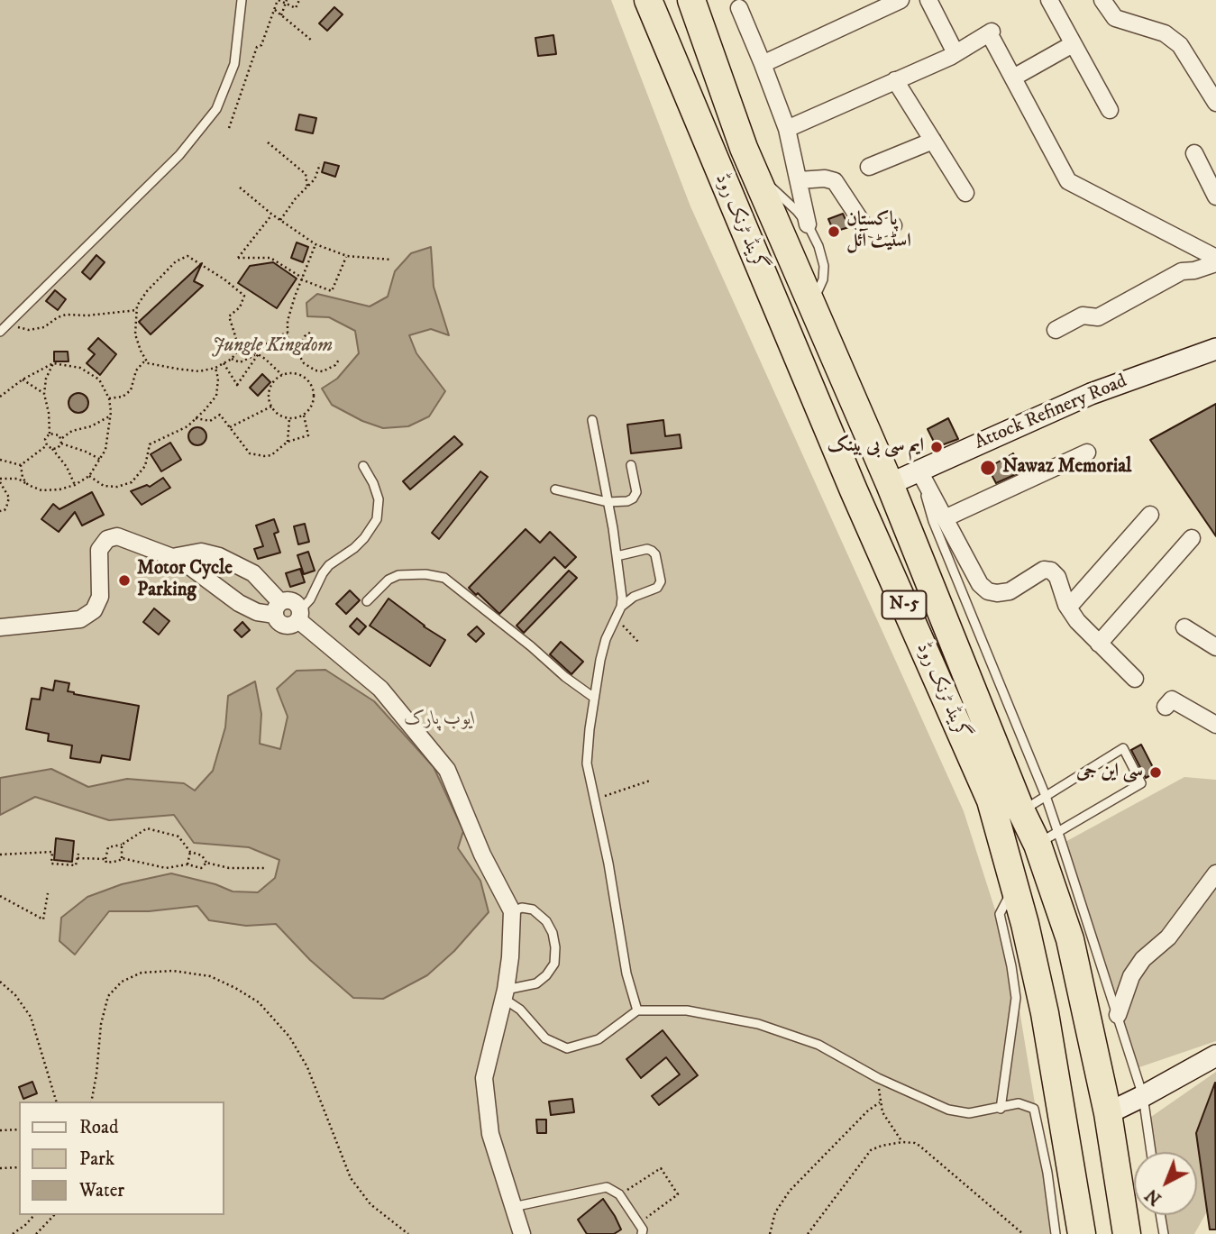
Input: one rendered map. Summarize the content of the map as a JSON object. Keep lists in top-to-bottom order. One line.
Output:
{"streets":{"highway":["گرینڈ ٹرنک روڈ","N-5"],"street":["Attock Refinery Road"]},"crossings":[["گرینڈ ٹرنک روڈ","Attock Refinery Road"]],"parks":["Jungle Kingdom","ایوب پارک"],"places":["پاکستان اسٹیٹ آئل","ایم سی بی بینک","Nawaz Memorial","Motor Cycle Parking","سی این جی"],"legend":["Road","Park","Water"],"north":"bottom left"}
